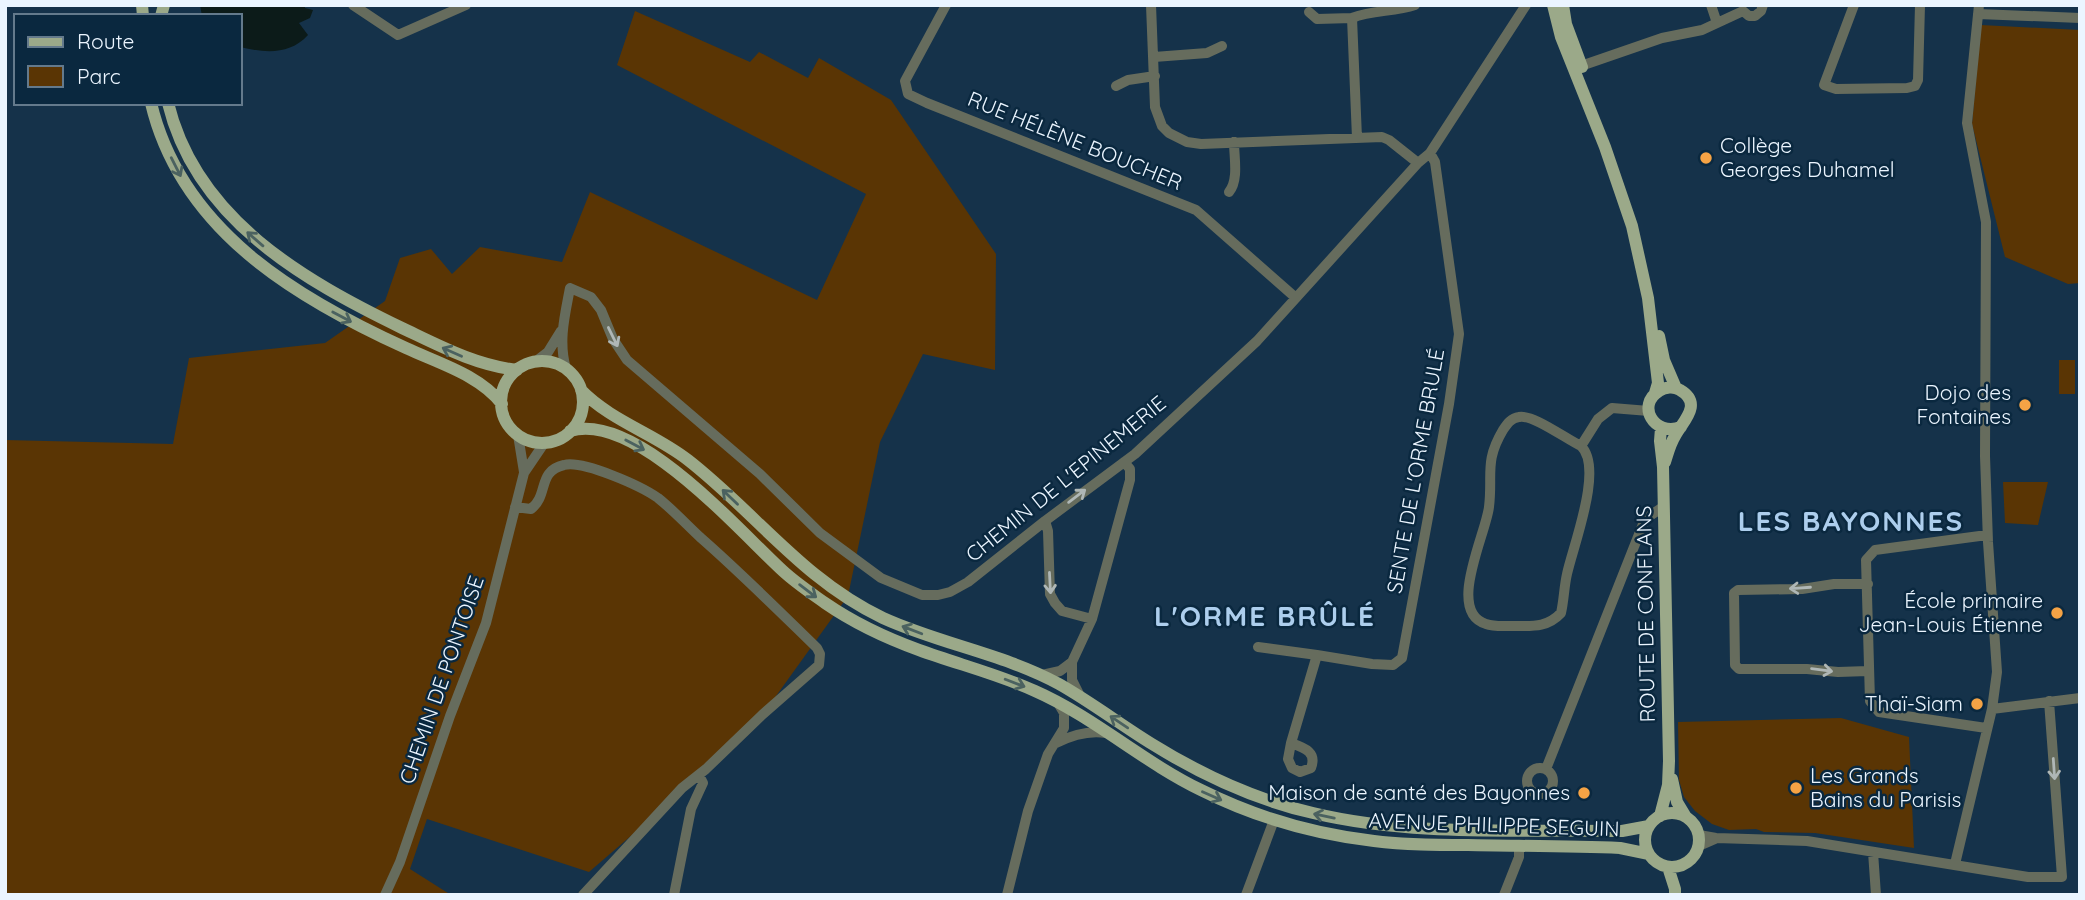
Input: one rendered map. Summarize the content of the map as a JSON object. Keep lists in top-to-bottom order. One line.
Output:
{"streets":{"main road":["ROUTE DE CONFLANS","AVENUE PHILIPPE SEGUIN"],"street":["RUE HÉLÈNE BOUCHER","SENTE DE L'ORME BRULÉ","CHEMIN DE L'EPINEMERIE","CHEMIN DE PONTOISE"]},"crossings":[["RUE HÉLÈNE BOUCHER","CHEMIN DE L'EPINEMERIE"],["SENTE DE L'ORME BRULÉ","CHEMIN DE L'EPINEMERIE"],["ROUTE DE CONFLANS","AVENUE PHILIPPE SEGUIN"],["CHEMIN DE PONTOISE","AVENUE PHILIPPE SEGUIN"]],"districts":["LES BAYONNES","L'ORME BRÛLÉ"],"places":["Collège Georges Duhamel","Dojo des Fontaines","École primaire Jean-Louis Étienne","Thaï-Siam","Les Grands Bains du Parisis","Maison de santé des Bayonnes"],"legend":["Route","Parc"]}
